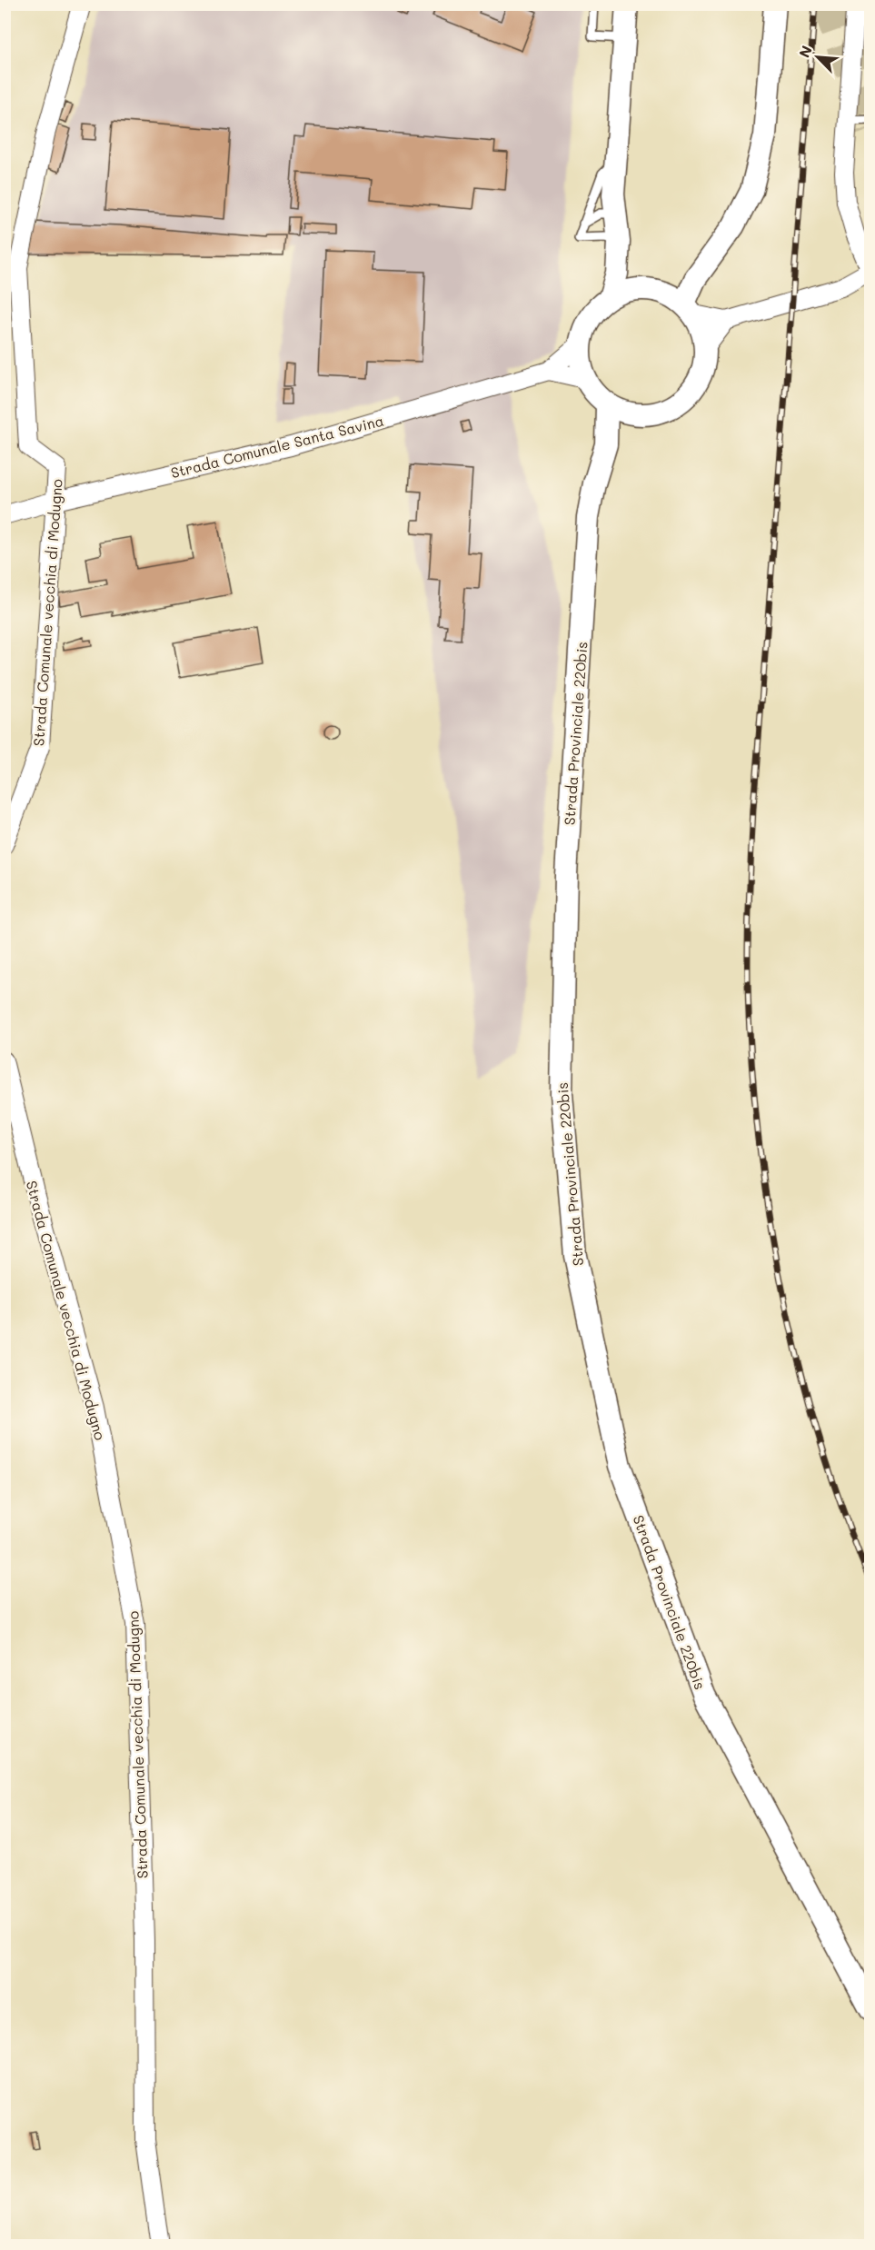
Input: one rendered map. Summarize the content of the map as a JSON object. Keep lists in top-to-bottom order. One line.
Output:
{"streets":{"street":["Strada Comunale Santa Savina","Strada Comunale vecchia di Modugno","Strada Provinciale 220bis"]},"crossings":[["Strada Comunale Santa Savina","Strada Comunale vecchia di Modugno"],["Strada Comunale Santa Savina","Strada Provinciale 220bis"]],"north":"top left"}
